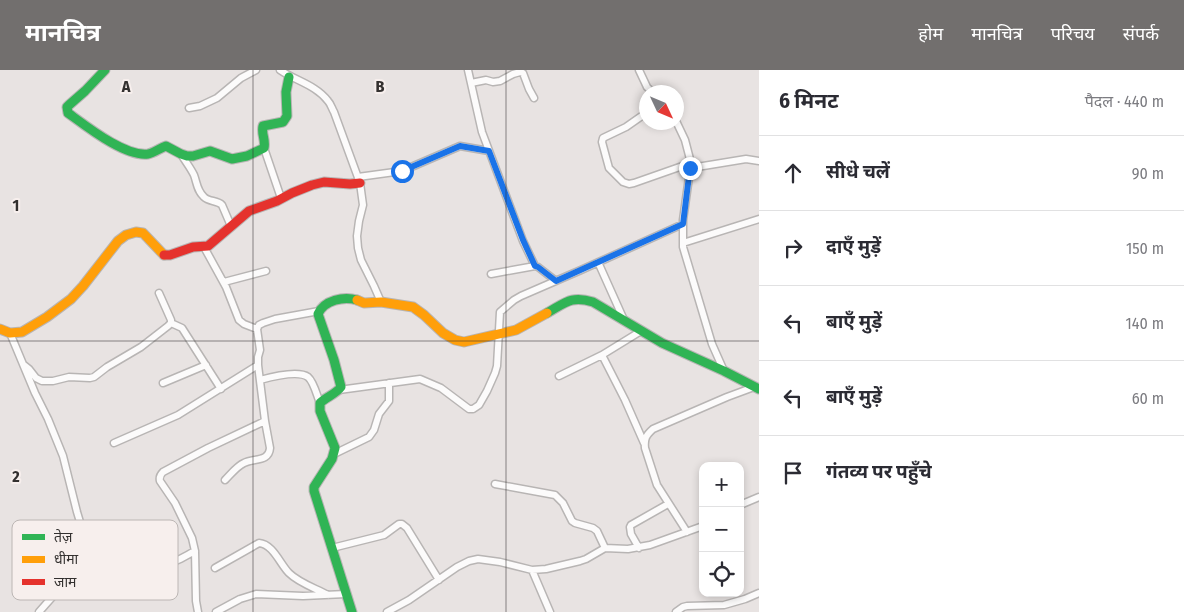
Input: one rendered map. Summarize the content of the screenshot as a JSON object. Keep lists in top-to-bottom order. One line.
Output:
{"legend":["तेज़","धीमा","जाम"],"north":"bottom right","page":{"header":"मानचित्र","nav":["होम","मानचित्र","परिचय","संपर्क"],"heading":["6 मिनट","पैदल · 440 m"],"list":[["सीधे चलें","90 m"],["दाएँ मुड़ें","150 m"],["बाएँ मुड़ें","140 m"],["बाएँ मुड़ें","60 m"],"गंतव्य पर पहुँचे"],"map_buttons":["+","−"]},"grid":{"columns":["A","B"],"rows":["1","2"]}}
